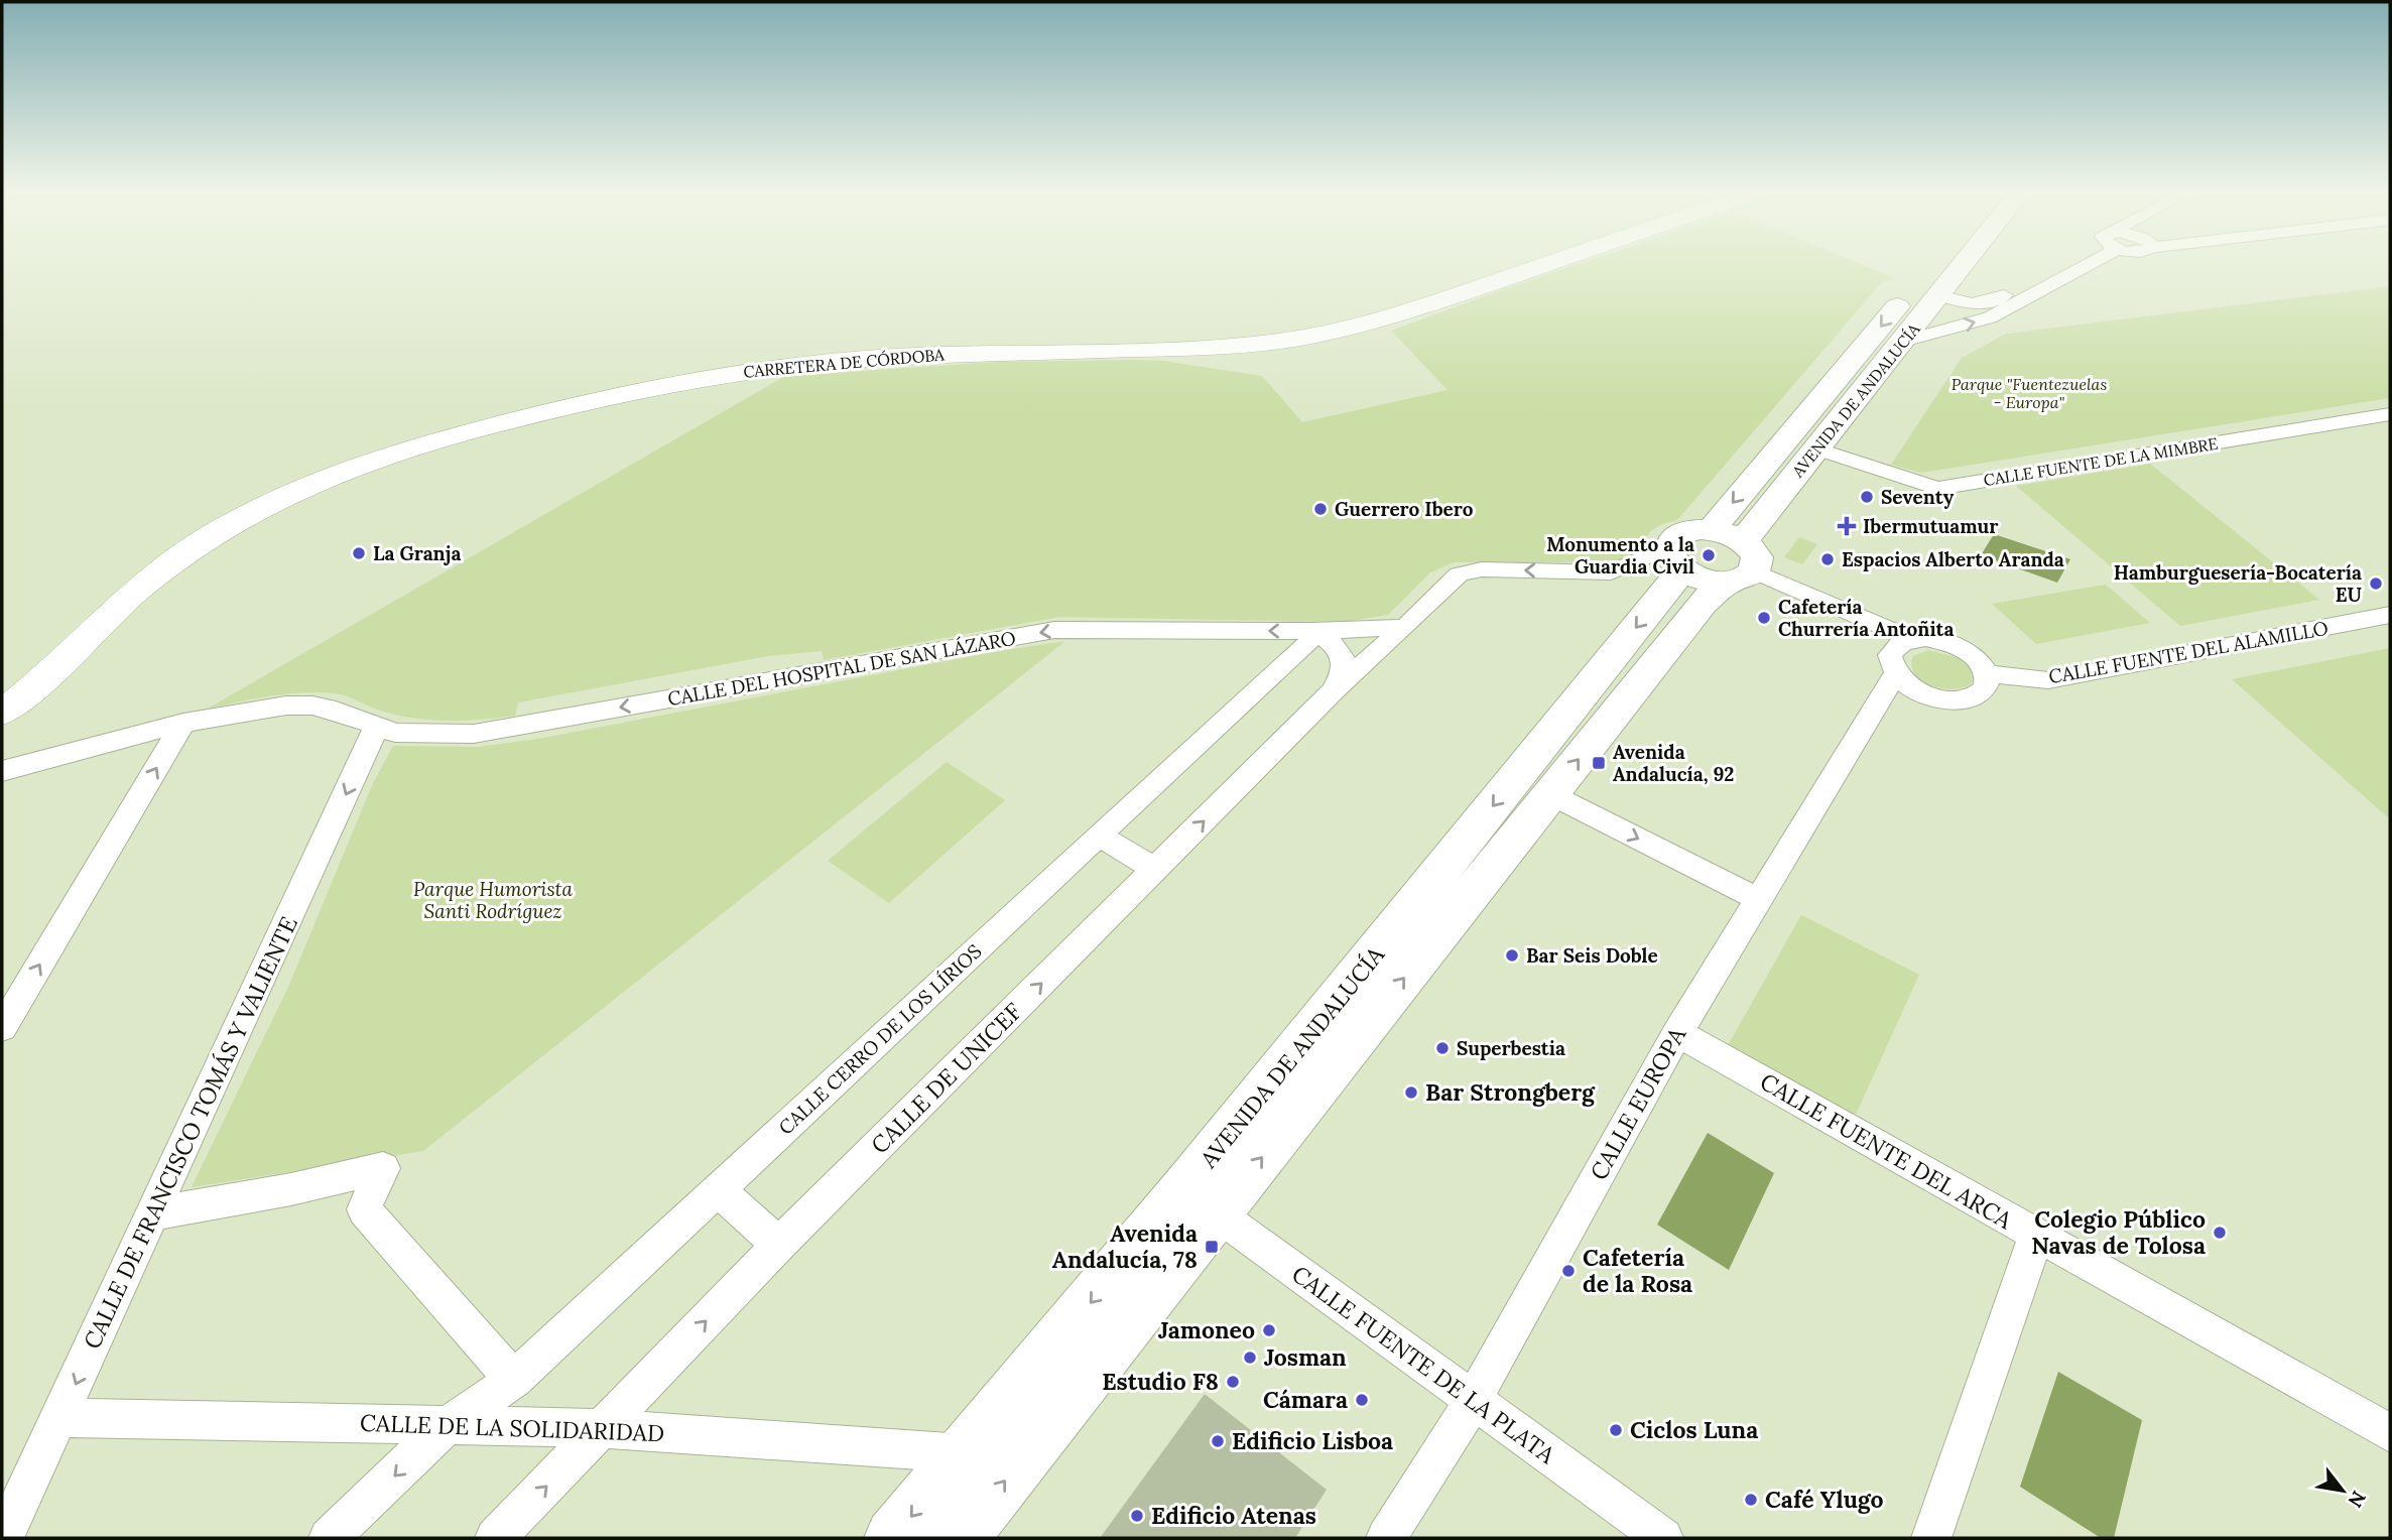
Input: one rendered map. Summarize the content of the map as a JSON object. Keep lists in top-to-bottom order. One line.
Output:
{"streets":{"main road":["CARRETERA DE CÓRDOBA","AVENIDA DE ANDALUCÍA"],"street":["CALLE FUENTE DE LA MIMBRE","CALLE FUENTE DEL ALAMILLO","CALLE DEL HOSPITAL DE SAN LÁZARO","CALLE CERRO DE LOS LÍRIOS","CALLE DE UNICEF","CALLE EUROPA","CALLE DE FRANCISCO TOMÁS Y VALIENTE","CALLE FUENTE DEL ARCA","CALLE FUENTE DE LA PLATA","CALLE DE LA SOLIDARIDAD"]},"crossings":[["AVENIDA DE ANDALUCÍA","CALLE FUENTE DE LA MIMBRE"],["AVENIDA DE ANDALUCÍA","CALLE FUENTE DE LA PLATA"],["AVENIDA DE ANDALUCÍA","CALLE DE LA SOLIDARIDAD"],["CALLE DEL HOSPITAL DE SAN LÁZARO","CALLE CERRO DE LOS LÍRIOS"],["CALLE DEL HOSPITAL DE SAN LÁZARO","CALLE DE UNICEF"],["CALLE DEL HOSPITAL DE SAN LÁZARO","CALLE DE FRANCISCO TOMÁS Y VALIENTE"],["CALLE CERRO DE LOS LÍRIOS","CALLE DE LA SOLIDARIDAD"],["CALLE DE UNICEF","CALLE DE LA SOLIDARIDAD"],["CALLE EUROPA","CALLE FUENTE DEL ARCA"],["CALLE EUROPA","CALLE FUENTE DE LA PLATA"],["CALLE DE FRANCISCO TOMÁS Y VALIENTE","CALLE DE LA SOLIDARIDAD"]],"one_way":["CALLE DEL HOSPITAL DE SAN LÁZARO","CALLE DE UNICEF"],"parks":["Parque \"Fuentezuelas - Europa\"","Parque Humorista Santi Rodríguez"],"places":{"other":["Seventy","Guerrero Ibero","La Granja","Monumento a la Guardia Civil","Espacios Alberto Aranda","Hamburguesería-Bocatería EU","Cafetería Churrería Antoñita","Bar Seis Doble","Superbestia","Bar Strongberg","Colegio Público Navas de Tolosa","Cafetería de la Rosa","Jamoneo","Josman","Estudio F8","Cámara","Ciclos Luna","Edificio Lisboa","Café Ylugo","Edificio Atenas"],"health":["Ibermutuamur"],"transit":["Avenida Andalucía, 92","Avenida Andalucía, 78"]},"north":"bottom right"}
